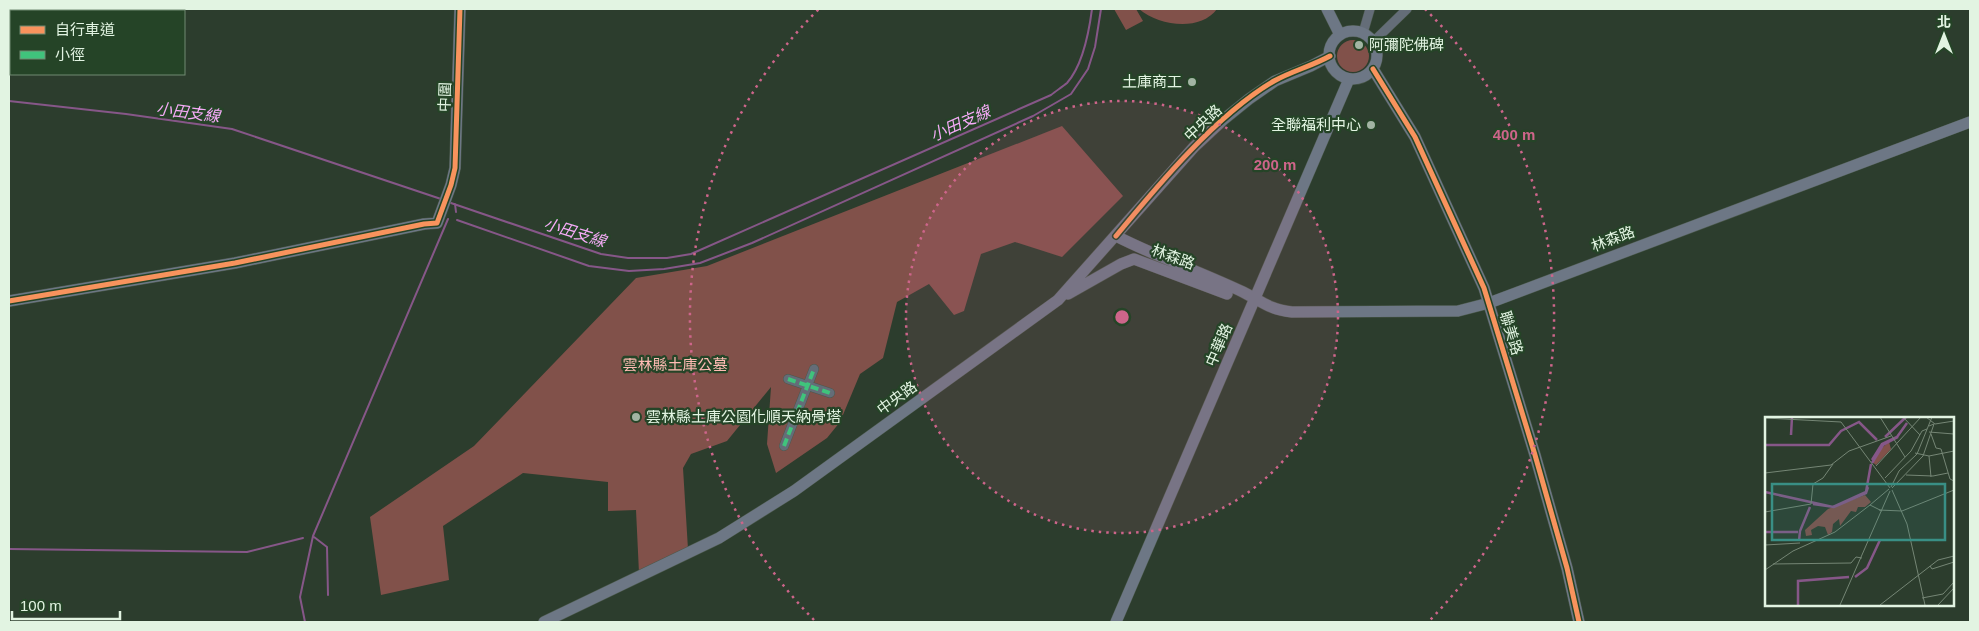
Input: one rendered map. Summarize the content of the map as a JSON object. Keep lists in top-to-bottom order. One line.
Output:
{"streets":{"main road":["中圍","中央路","林森路","聯美路","中華路"]},"crossings":[["中央路","林森路"],["中央路","聯美路"],["中央路","中華路"],["林森路","聯美路"],["林森路","中華路"],["聯美路","中華路"]],"water":["小田支線"],"parks":["雲林縣土庫公墓"],"places":["阿彌陀佛碑","土庫商工","全聯福利中心","雲林縣土庫公園化順天納骨塔"],"legend":["自行車道","小徑"],"scale_bar":"100 m","north":"top","rings":["400 m","200 m"]}
